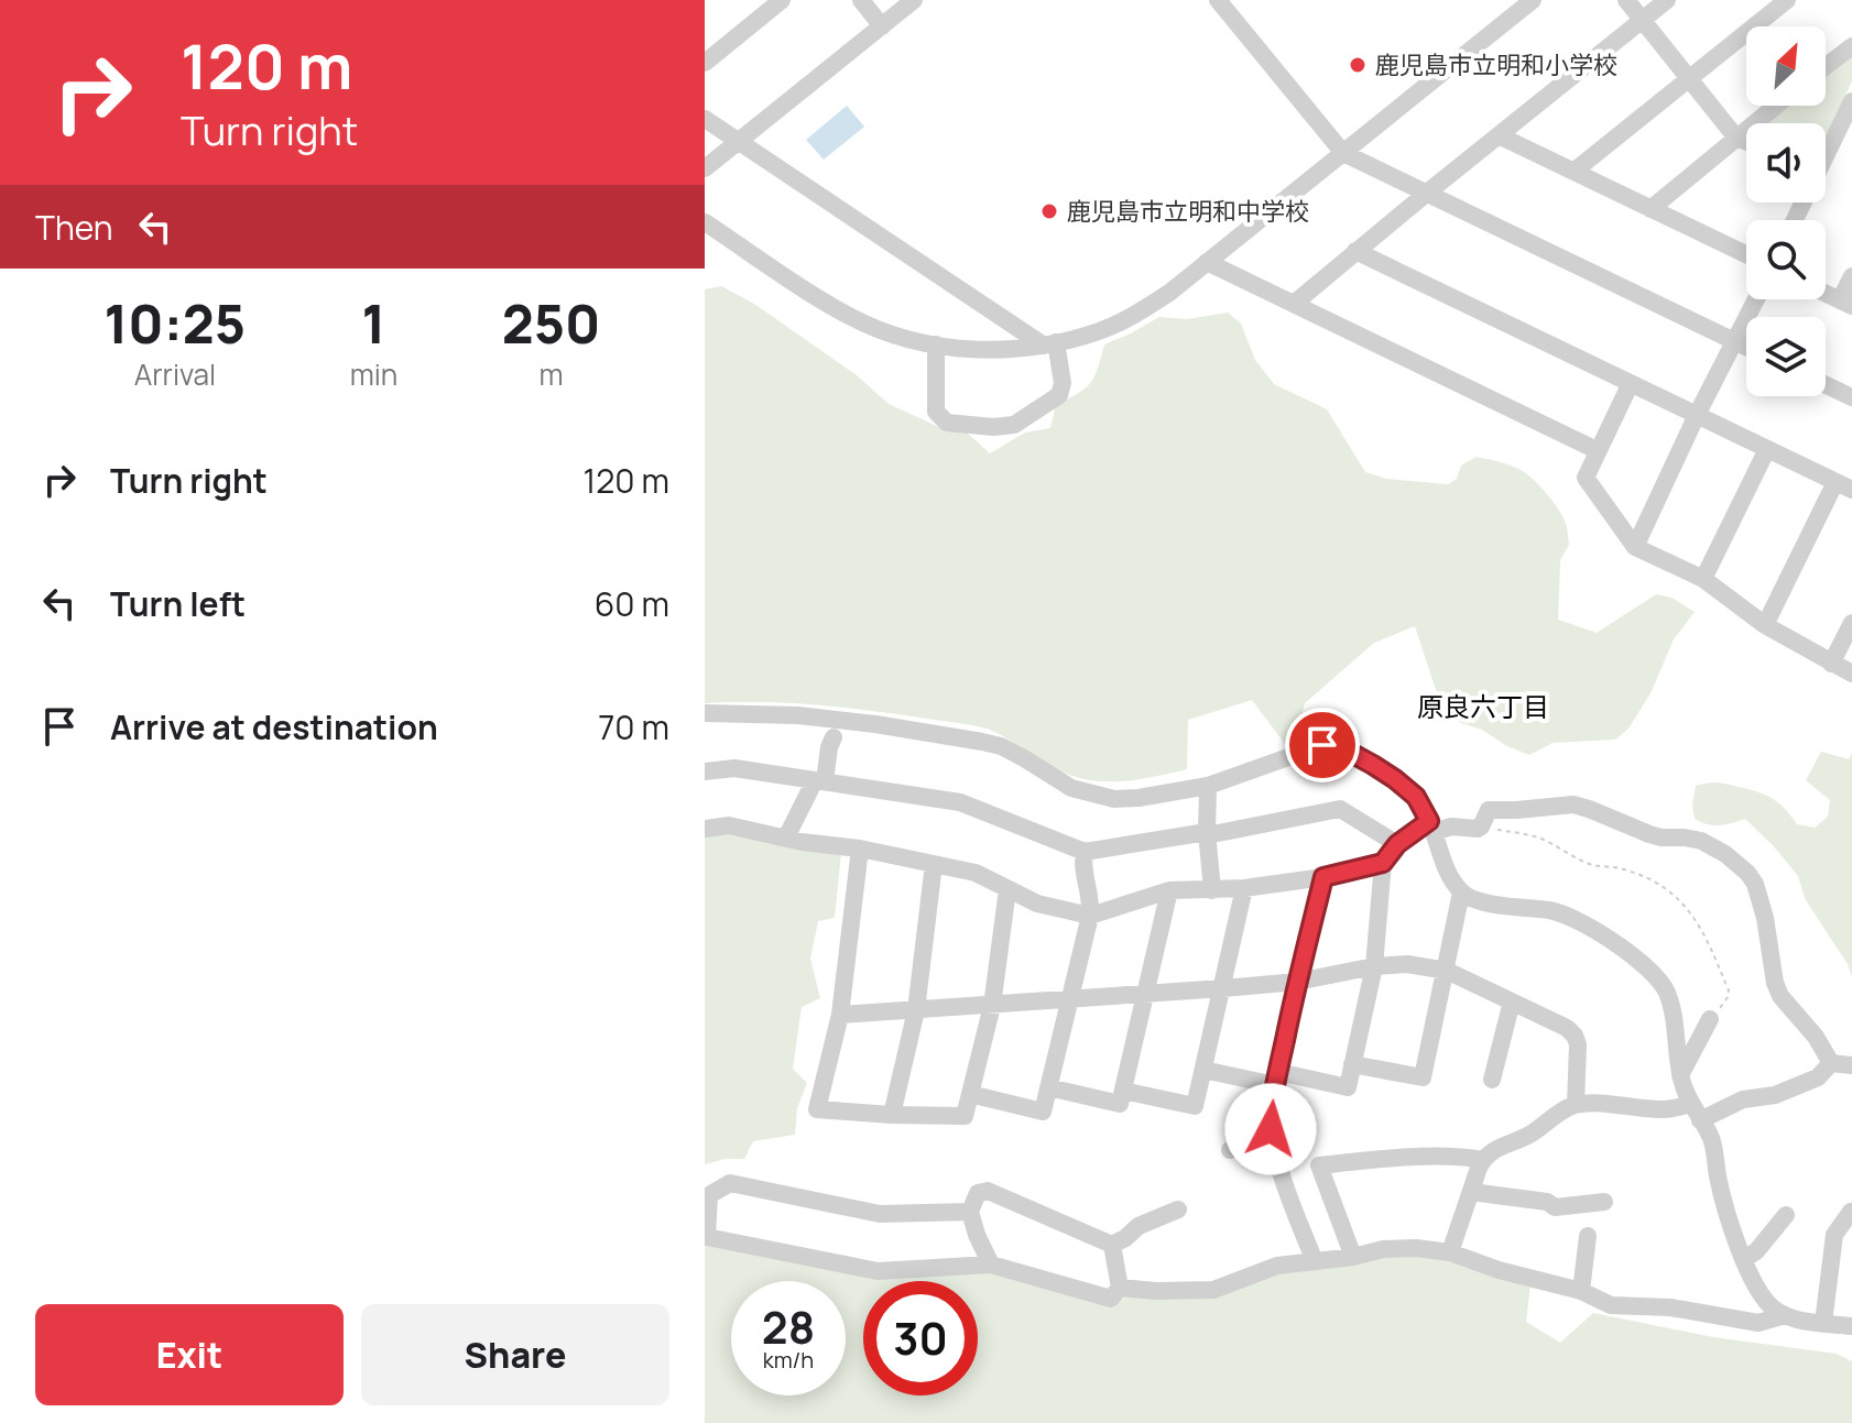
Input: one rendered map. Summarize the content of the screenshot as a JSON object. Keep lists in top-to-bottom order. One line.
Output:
{"districts":["原良六丁目"],"places":["鹿児島市立明和小学校","鹿児島市立明和中学校"],"north":"top right","page":{"turn":["120 m","Turn right"],"then":"Then","eta":["10:25","Arrival","1","min","250","m"],"list":[{"name":"Turn right","value":"120 m"},{"name":"Turn left","value":"60 m"},{"name":"Arrive at destination","value":"70 m"}],"speed":"28 km/h","limit":"30","buttons":["Exit","Share"]}}
